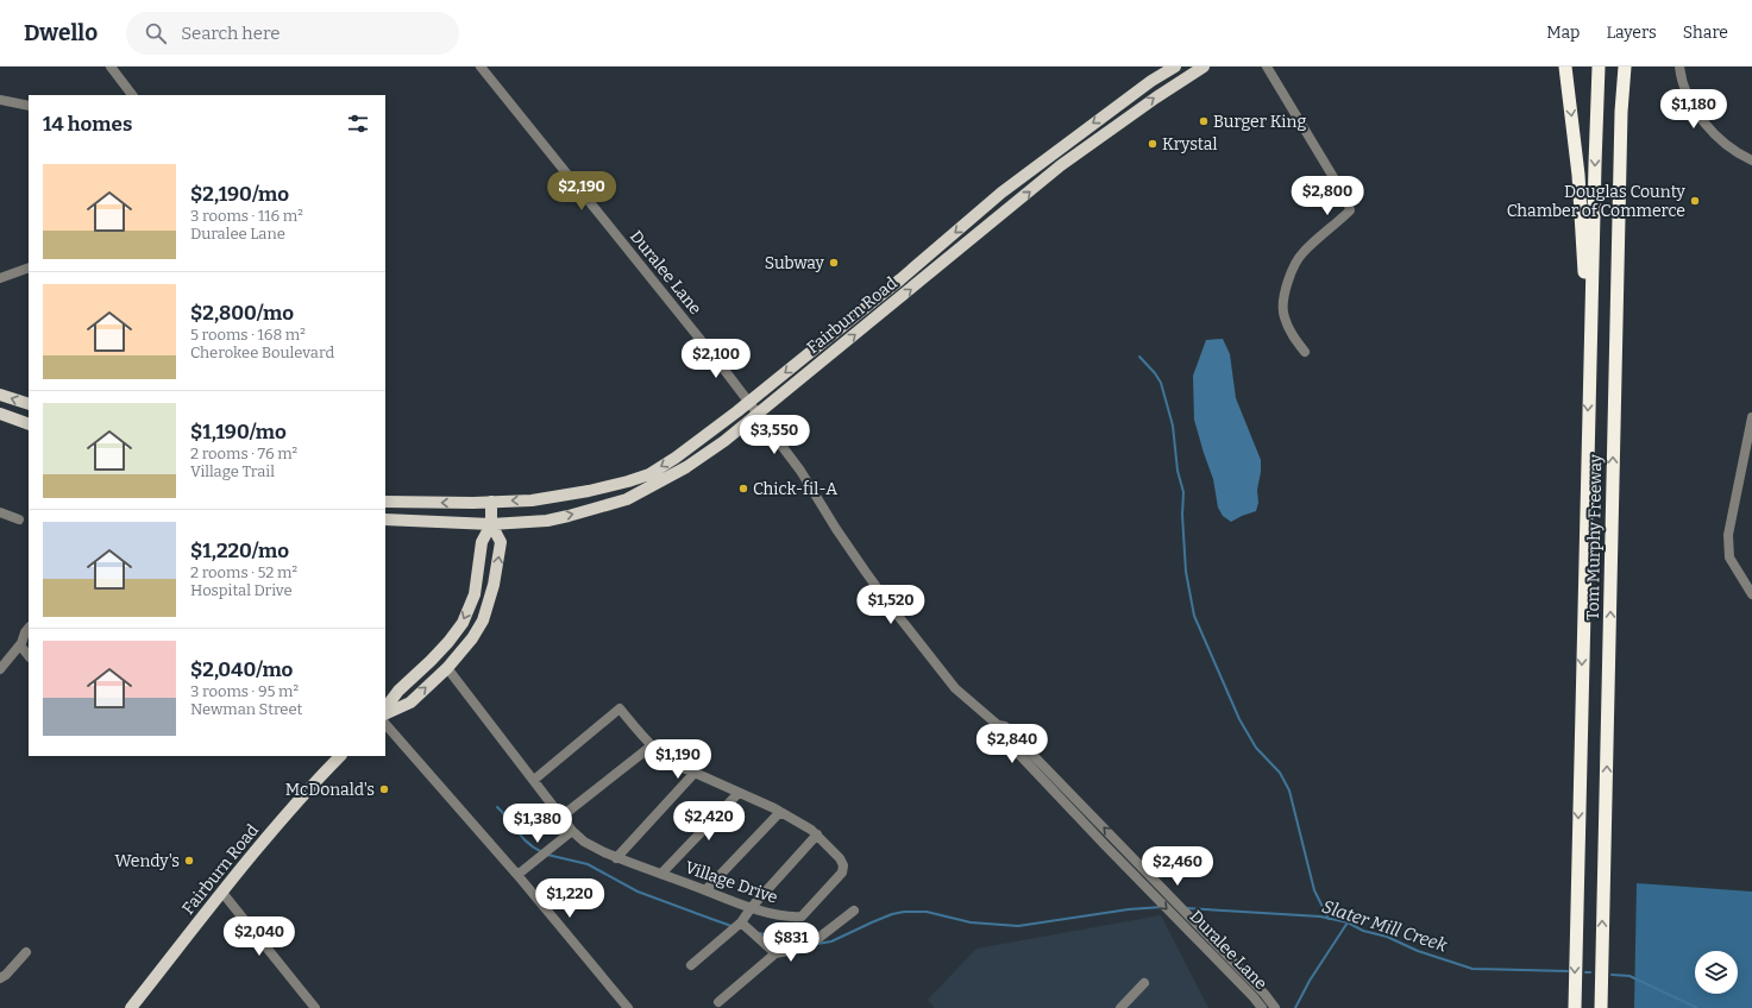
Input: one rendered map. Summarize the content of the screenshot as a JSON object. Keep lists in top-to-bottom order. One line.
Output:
{"streets":{"highway":["Tom Murphy Freeway"],"main road":["Fairburn Road"],"street":["Duralee Lane","Village Drive"]},"crossings":[["Duralee Lane","Fairburn Road"]],"water":["Slater Mill Creek"],"places":["Burger King","Krystal","Douglas County Chamber of Commerce","Subway","Chick-fil-A","McDonald's","Wendy's"],"page":{"header":"Dwello","search":"Search here","nav":["Map","Layers","Share"],"price":["$1,180","$2,190","$2,800","$2,100","$3,550","$1,520","$2,840","$1,190","$2,420","$1,380","$2,460","$1,220","$2,040","$831"],"heading":"14 homes","list":[{"name":"$2,190/mo","note":"3 rooms · 116 m² · Duralee Lane"},{"name":"$2,800/mo","note":"5 rooms · 168 m² · Cherokee Boulevard"},{"name":"$1,190/mo","note":"2 rooms · 76 m² · Village Trail"},{"name":"$1,220/mo","note":"2 rooms · 52 m² · Hospital Drive"},{"name":"$2,040/mo","note":"3 rooms · 95 m² · Newman Street"}]}}
